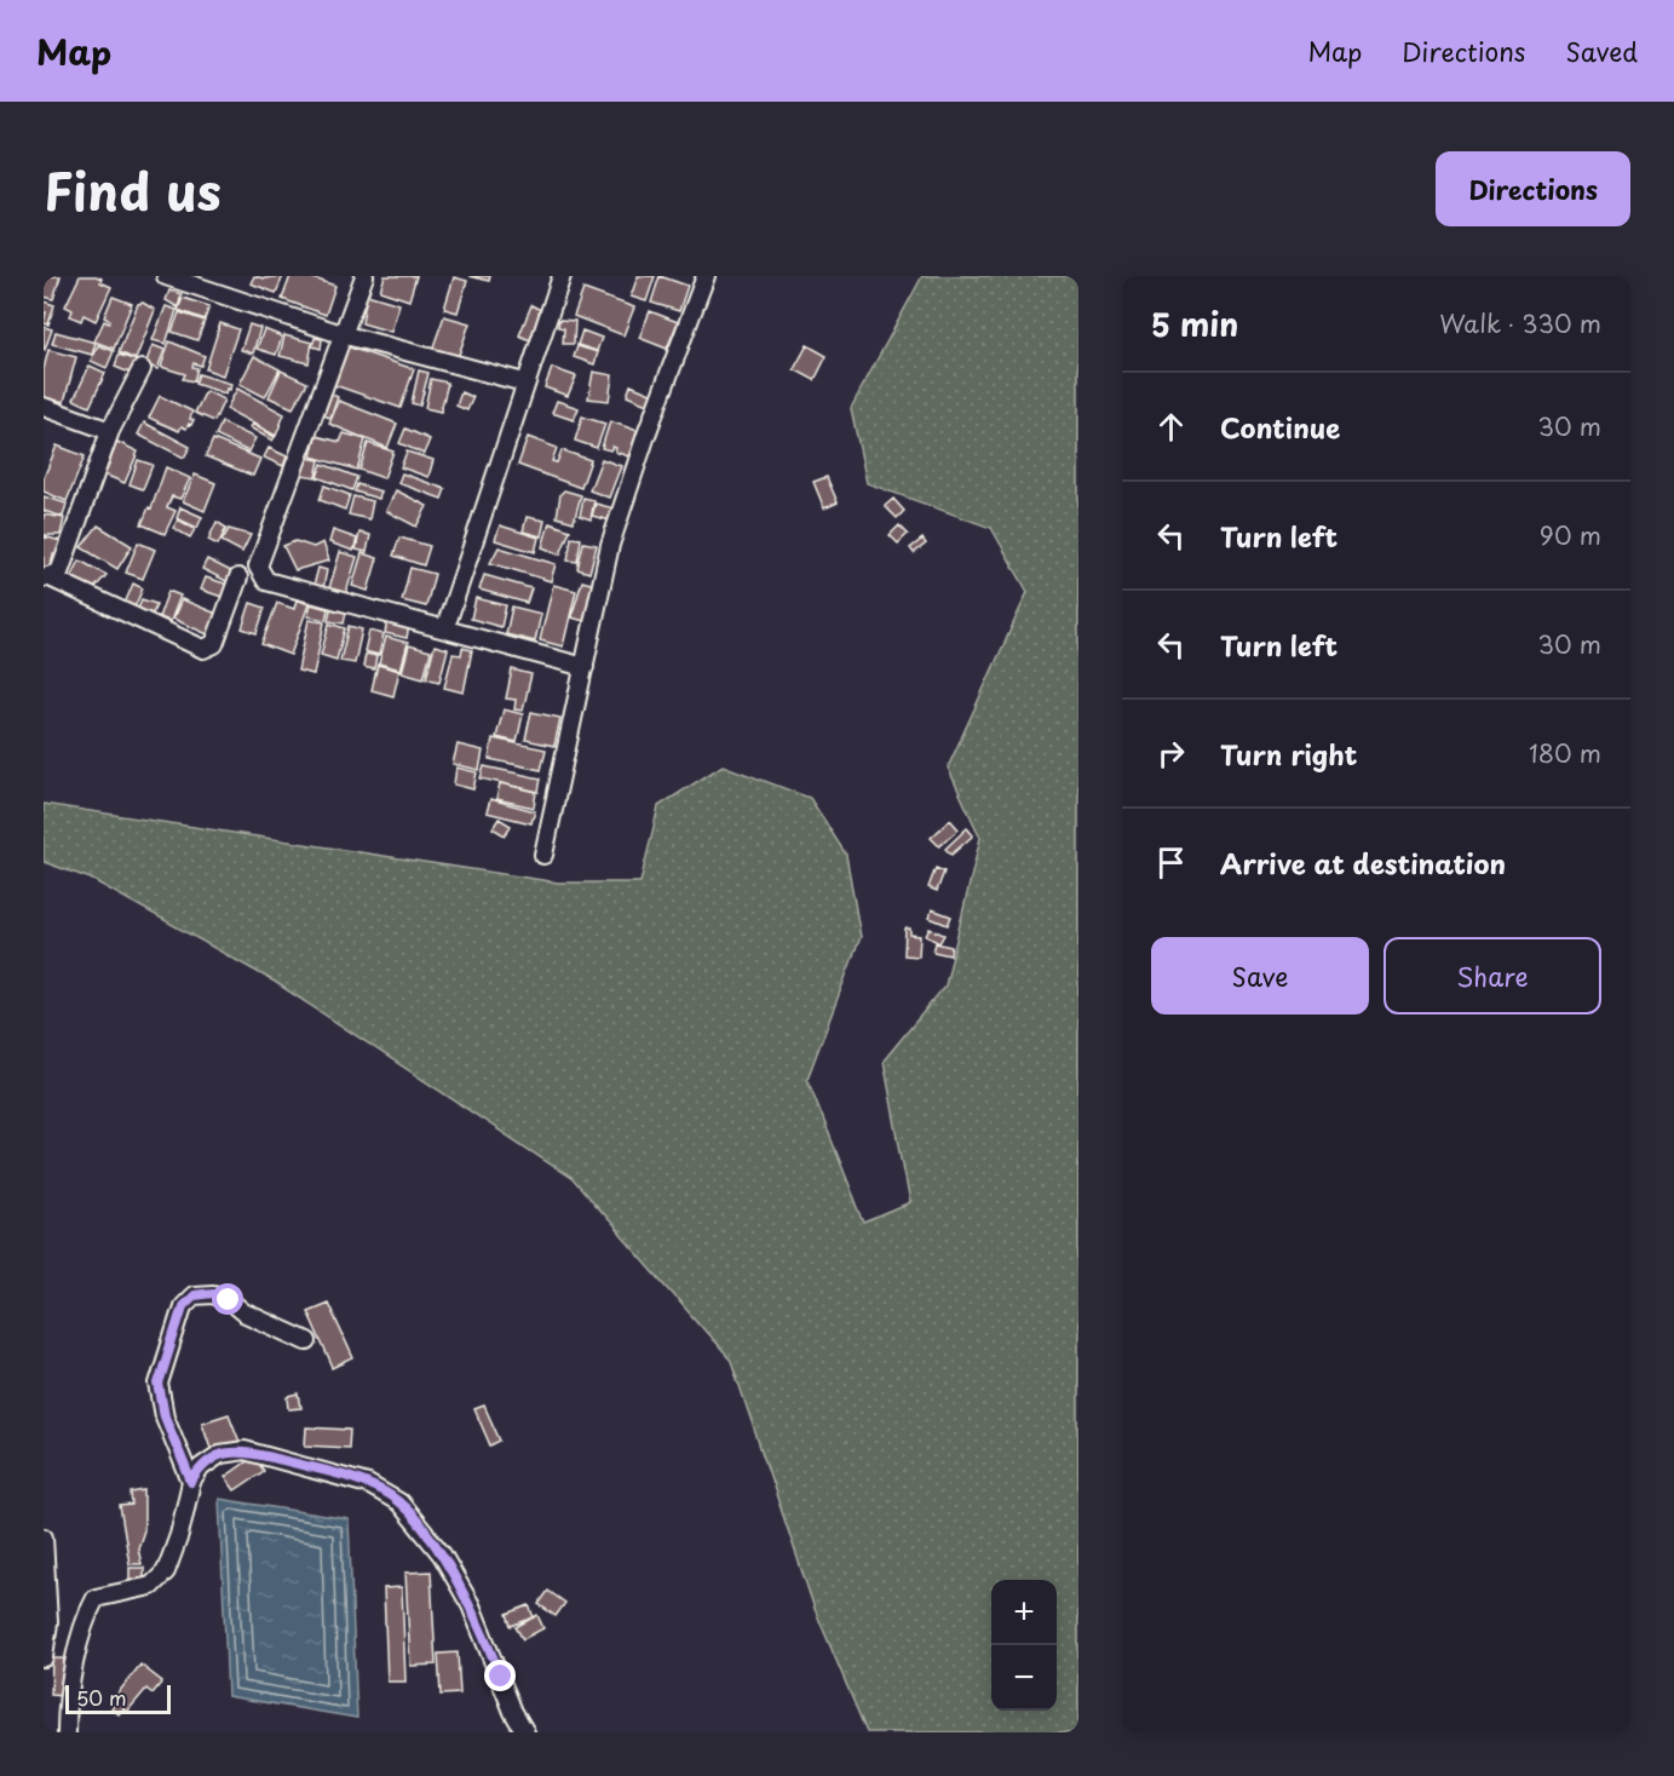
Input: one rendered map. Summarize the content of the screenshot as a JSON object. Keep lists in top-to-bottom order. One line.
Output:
{"scale_bar":"50 m","page":{"header":"Map","nav":["Map","Directions","Saved"],"title":"Find us","buttons":["Directions",["Save","Share"]],"heading":["5 min","Walk · 330 m"],"list":[["Continue","30 m"],["Turn left","90 m"],["Turn left","30 m"],["Turn right","180 m"],"Arrive at destination"],"map_buttons":["+","−"],"scale":"50 m"}}
